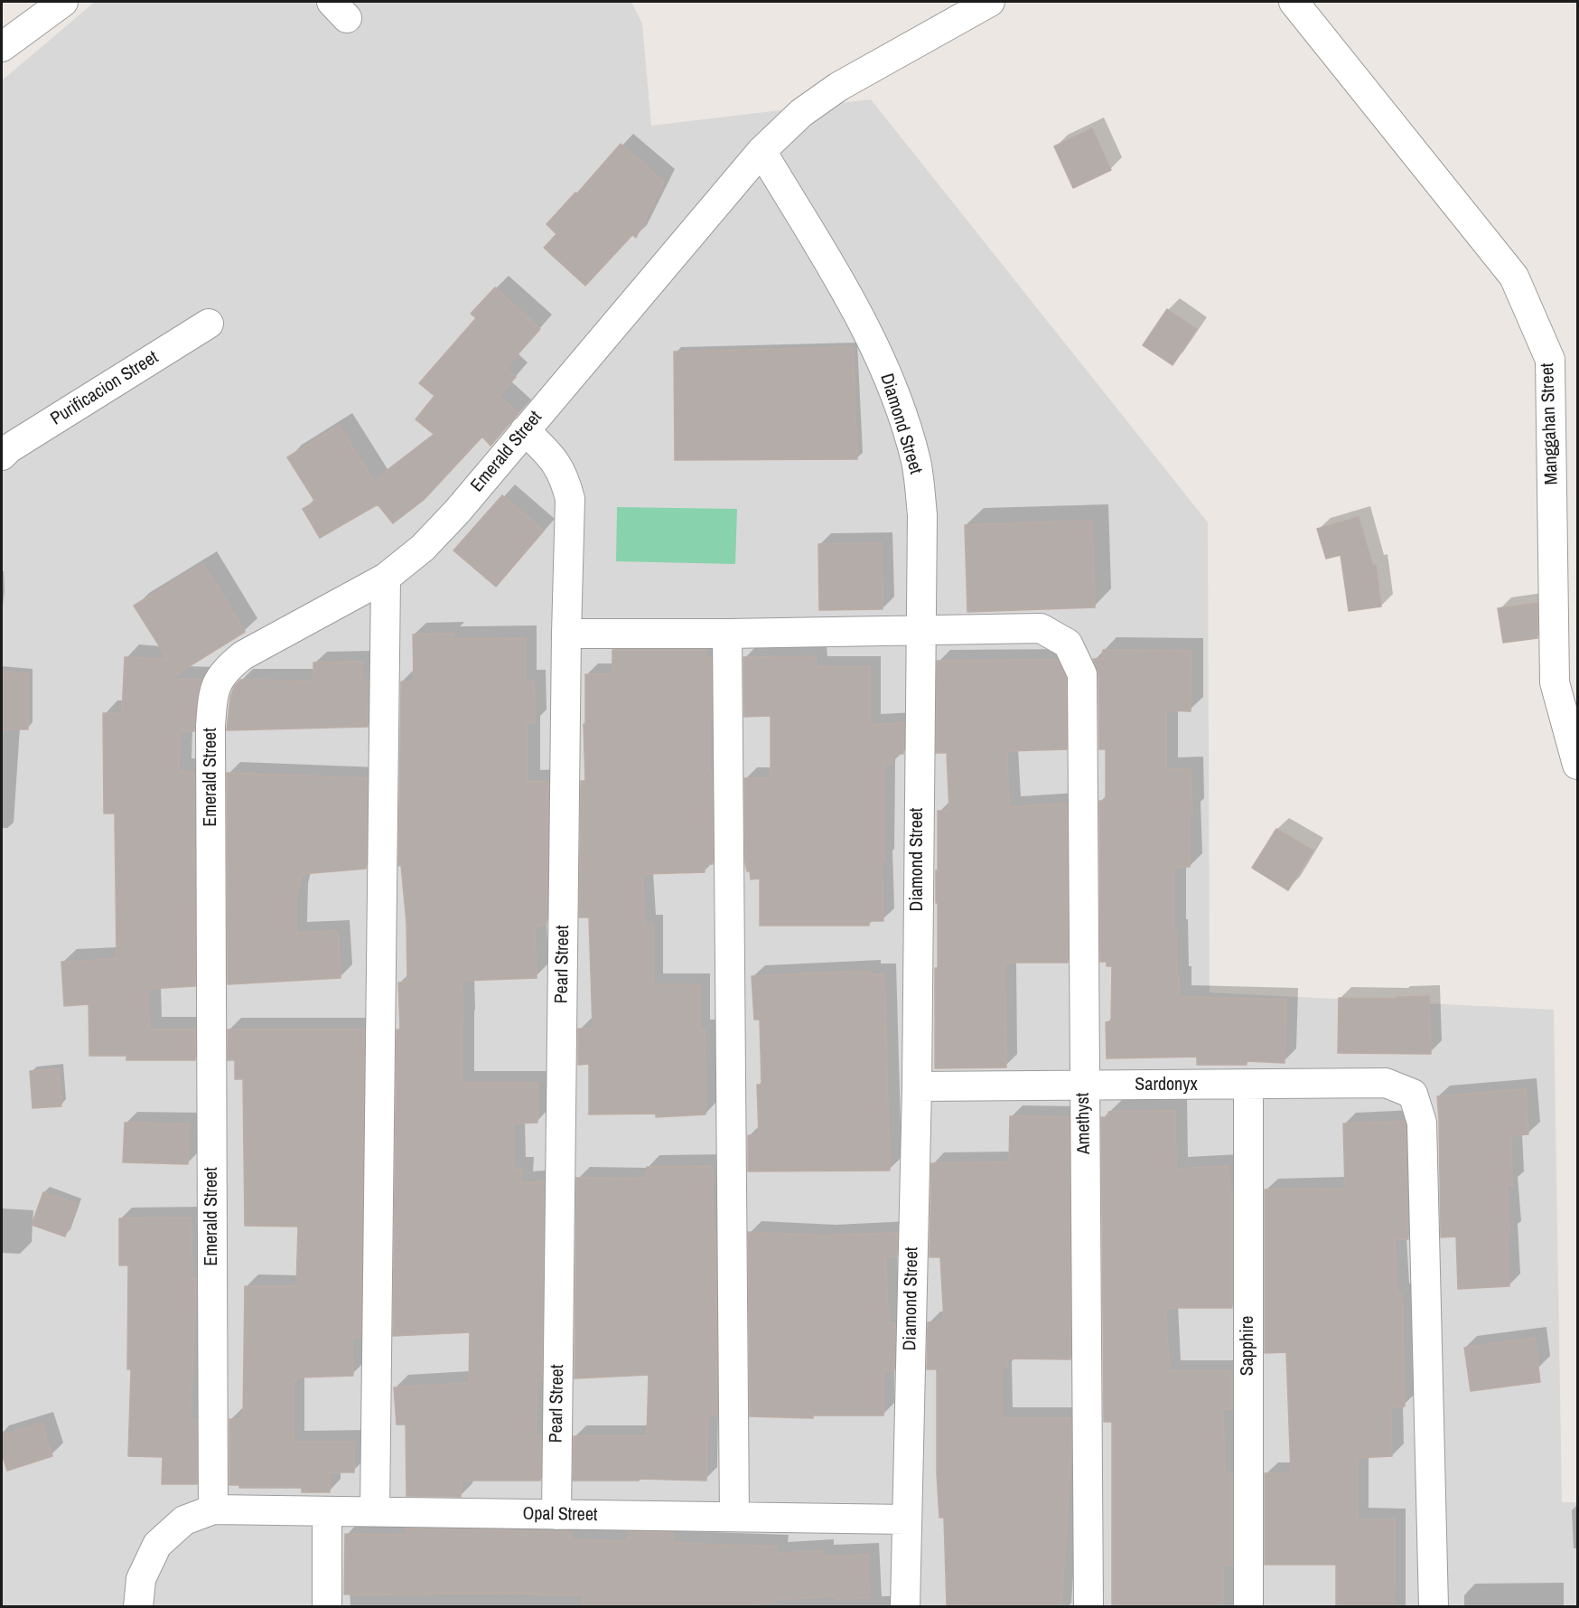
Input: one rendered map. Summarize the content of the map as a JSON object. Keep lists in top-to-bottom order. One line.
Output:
{"streets":{"street":["Purificacion Street","Diamond Street","Manggahan Street","Emerald Street","Pearl Street","Sardonyx","Amethyst","Sapphire","Opal Street"]},"crossings":[["Diamond Street","Emerald Street"],["Diamond Street","Sardonyx"],["Diamond Street","Amethyst"],["Diamond Street","Opal Street"],["Emerald Street","Pearl Street"],["Emerald Street","Opal Street"],["Pearl Street","Opal Street"],["Sardonyx","Amethyst"],["Sardonyx","Sapphire"]]}
